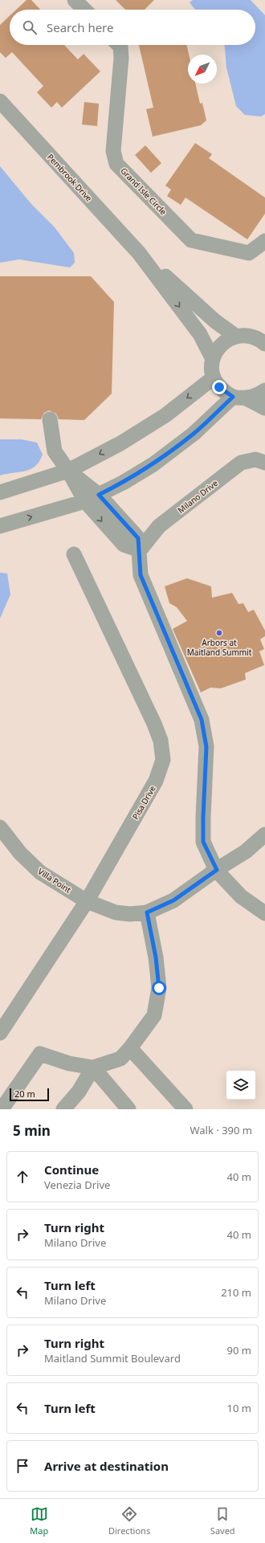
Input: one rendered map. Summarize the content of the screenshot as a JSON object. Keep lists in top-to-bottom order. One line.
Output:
{"streets":{"street":["Pembrook Drive","Grand Isle Circle","Milano Drive","Pisa Drive","Villa Point"]},"crossings":[["Pisa Drive","Villa Point"]],"places":["Arbors at Maitland Summit"],"scale_bar":"20 m","north":"bottom left","page":{"search":"Search here","scale":"20 m","heading":["5 min","Walk · 390 m"],"list":[["Continue","Venezia Drive","40 m"],["Turn right","Milano Drive","40 m"],["Turn left","Milano Drive","210 m"],["Turn right","Maitland Summit Boulevard","90 m"],["Turn left","10 m"],"Arrive at destination"],"nav":["Map","Directions","Saved"]}}
